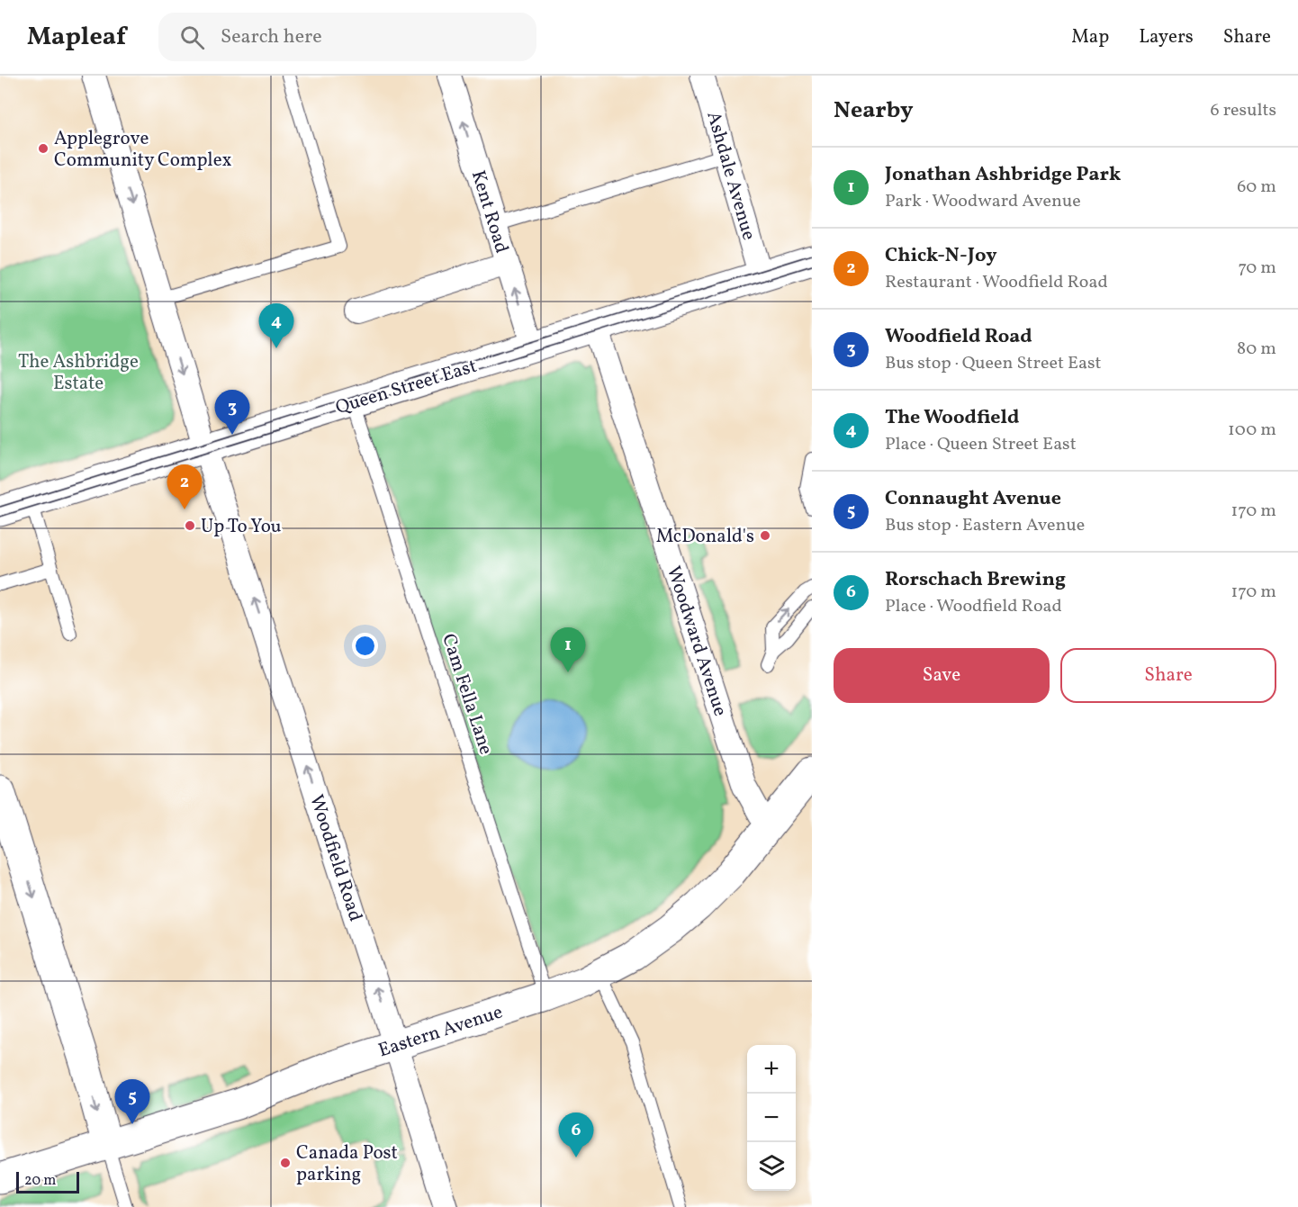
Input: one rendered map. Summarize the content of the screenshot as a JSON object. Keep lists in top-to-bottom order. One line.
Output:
{"streets":{"main road":["Queen Street East","Eastern Avenue"],"street":["Ashdale Avenue","Kent Road","Woodward Avenue","Woodfield Road"],"lane":["Cam Fella Lane"]},"crossings":[["Ashdale Avenue","Queen Street East"],["Kent Road","Queen Street East"],["Queen Street East","Woodward Avenue"],["Queen Street East","Cam Fella Lane"],["Queen Street East","Woodfield Road"],["Woodward Avenue","Eastern Avenue"],["Cam Fella Lane","Eastern Avenue"],["Woodfield Road","Eastern Avenue"]],"one_way":["Kent Road"],"parks":["The Ashbridge Estate"],"places":["Applegrove Community Complex","Up To You","McDonald's","Canada Post parking"],"scale_bar":"20 m","page":{"header":"Mapleaf","search":"Search here","nav":["Map","Layers","Share"],"heading":["Nearby","6 results"],"list":[{"mark":"1","name":"Jonathan Ashbridge Park","note":"Park · Woodward Avenue","value":"60 m"},{"mark":"2","name":"Chick-N-Joy","note":"Restaurant · Woodfield Road","value":"70 m"},{"mark":"3","name":"Woodfield Road","note":"Bus stop · Queen Street East","value":"80 m"},{"mark":"4","name":"The Woodfield","note":"Place · Queen Street East","value":"100 m"},{"mark":"5","name":"Connaught Avenue","note":"Bus stop · Eastern Avenue","value":"170 m"},{"mark":"6","name":"Rorschach Brewing","note":"Place · Woodfield Road","value":"170 m"}],"pins":["4","3","2","1","5","6"],"buttons":["Save","Share"],"map_buttons":["+","−"],"scale":"20 m"}}
